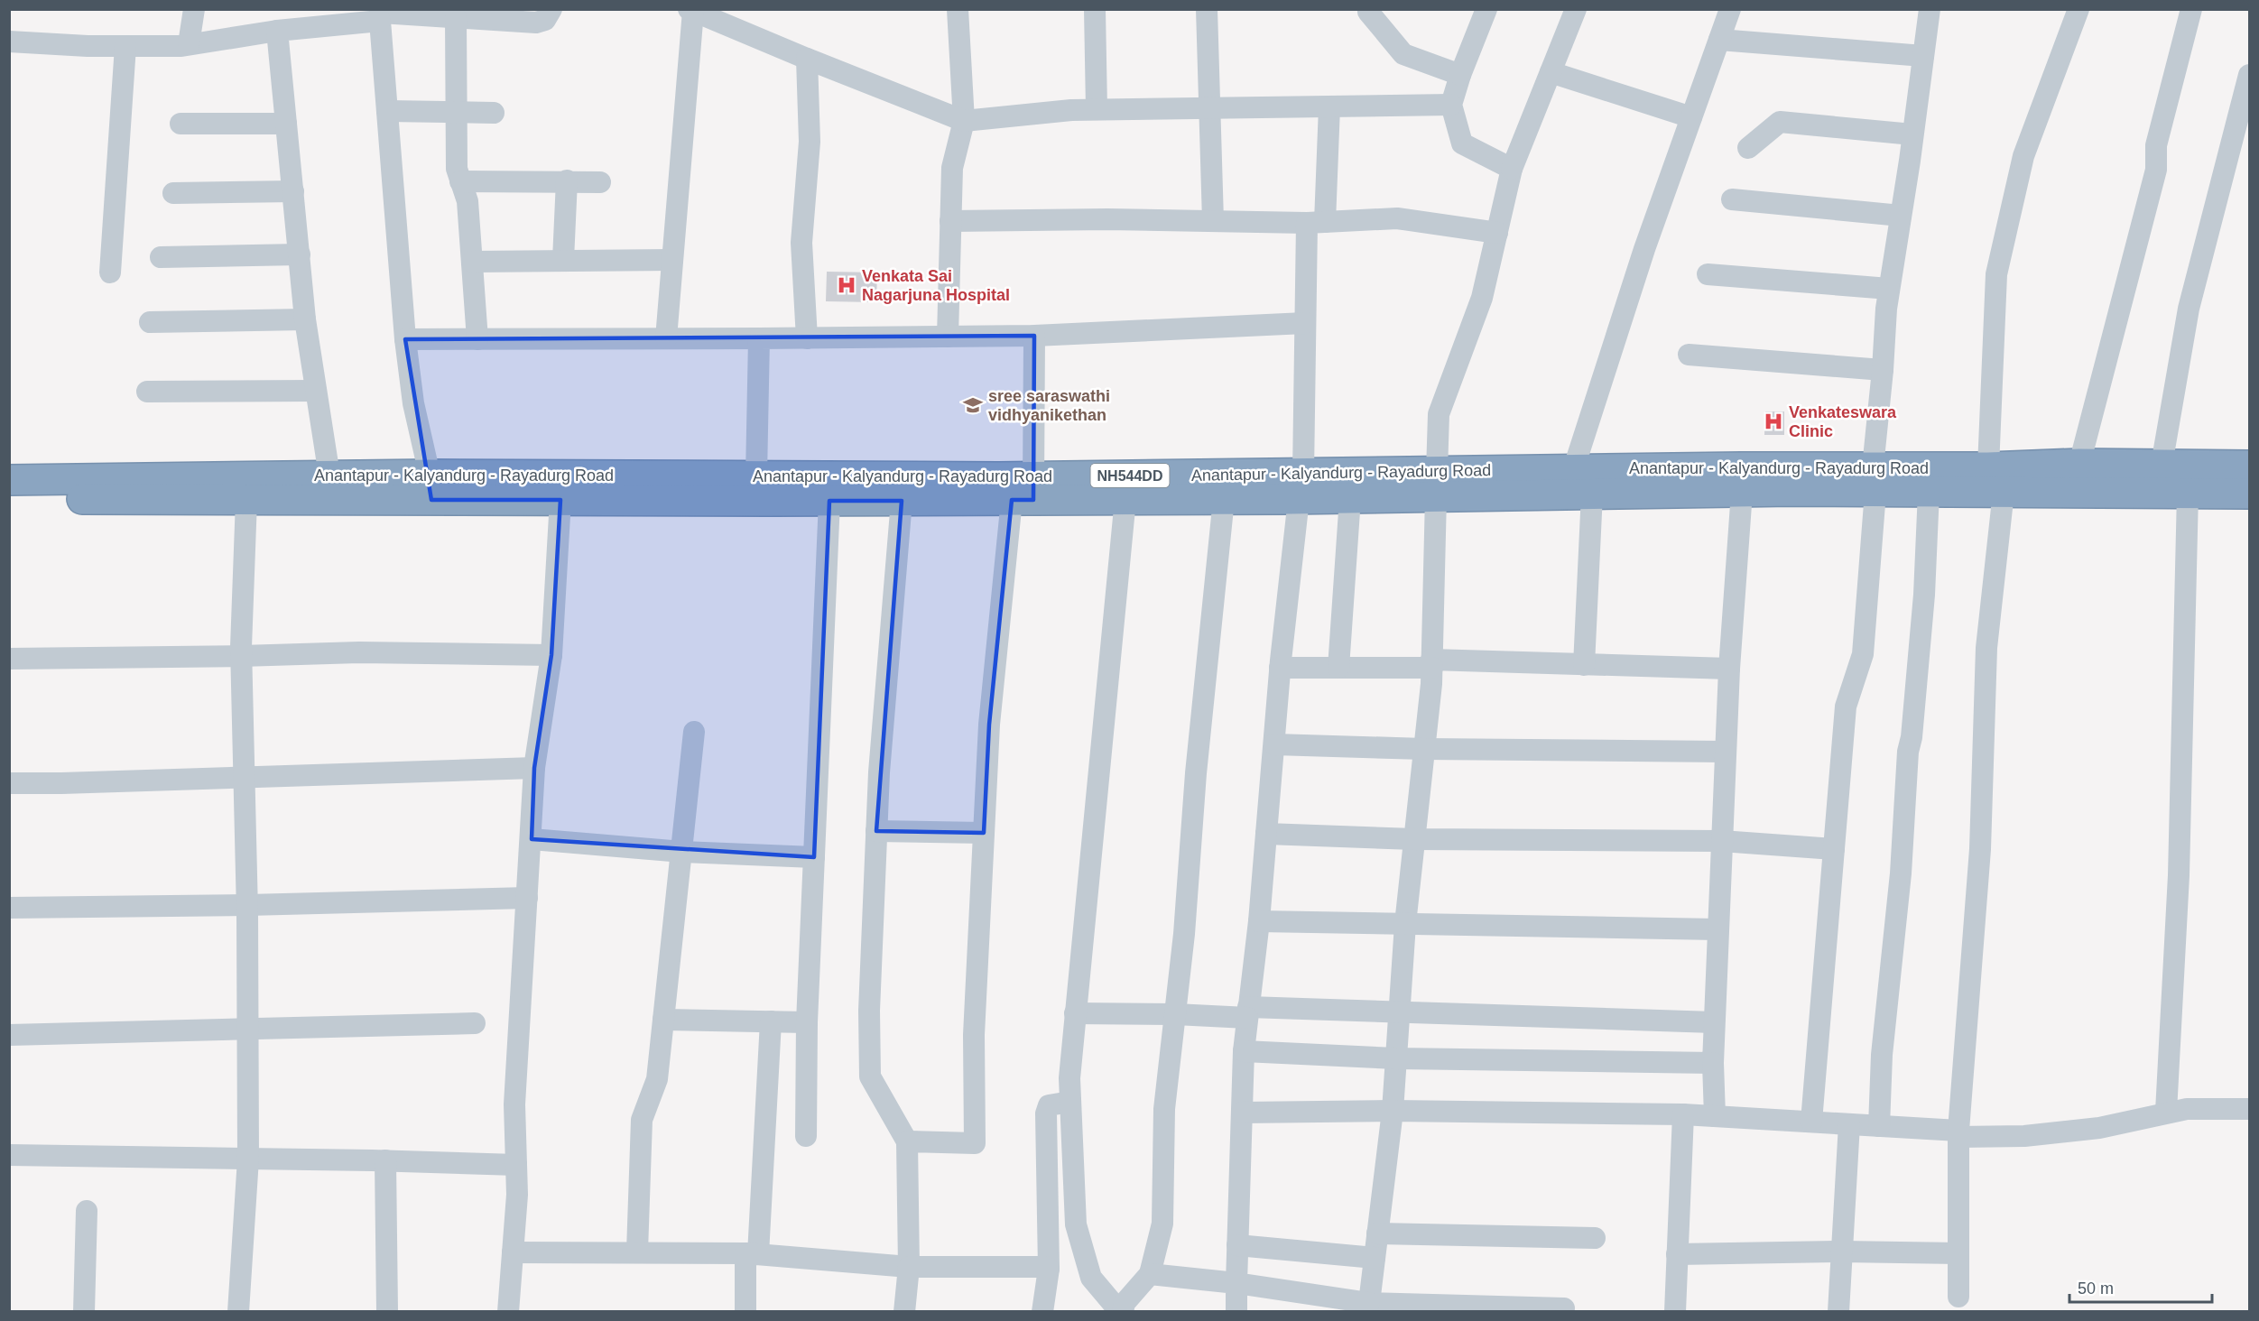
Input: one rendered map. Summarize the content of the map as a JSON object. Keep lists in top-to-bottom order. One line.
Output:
{"streets":{"highway":["Anantapur - Kalyandurg - Rayadurg Road","NH544DD"]},"places":{"hospital":["Venkata Sai Nagarjuna Hospital","Venkateswara Clinic"],"school or university":["sree saraswathi vidhyanikethan"]},"scale_bar":"50 m"}
